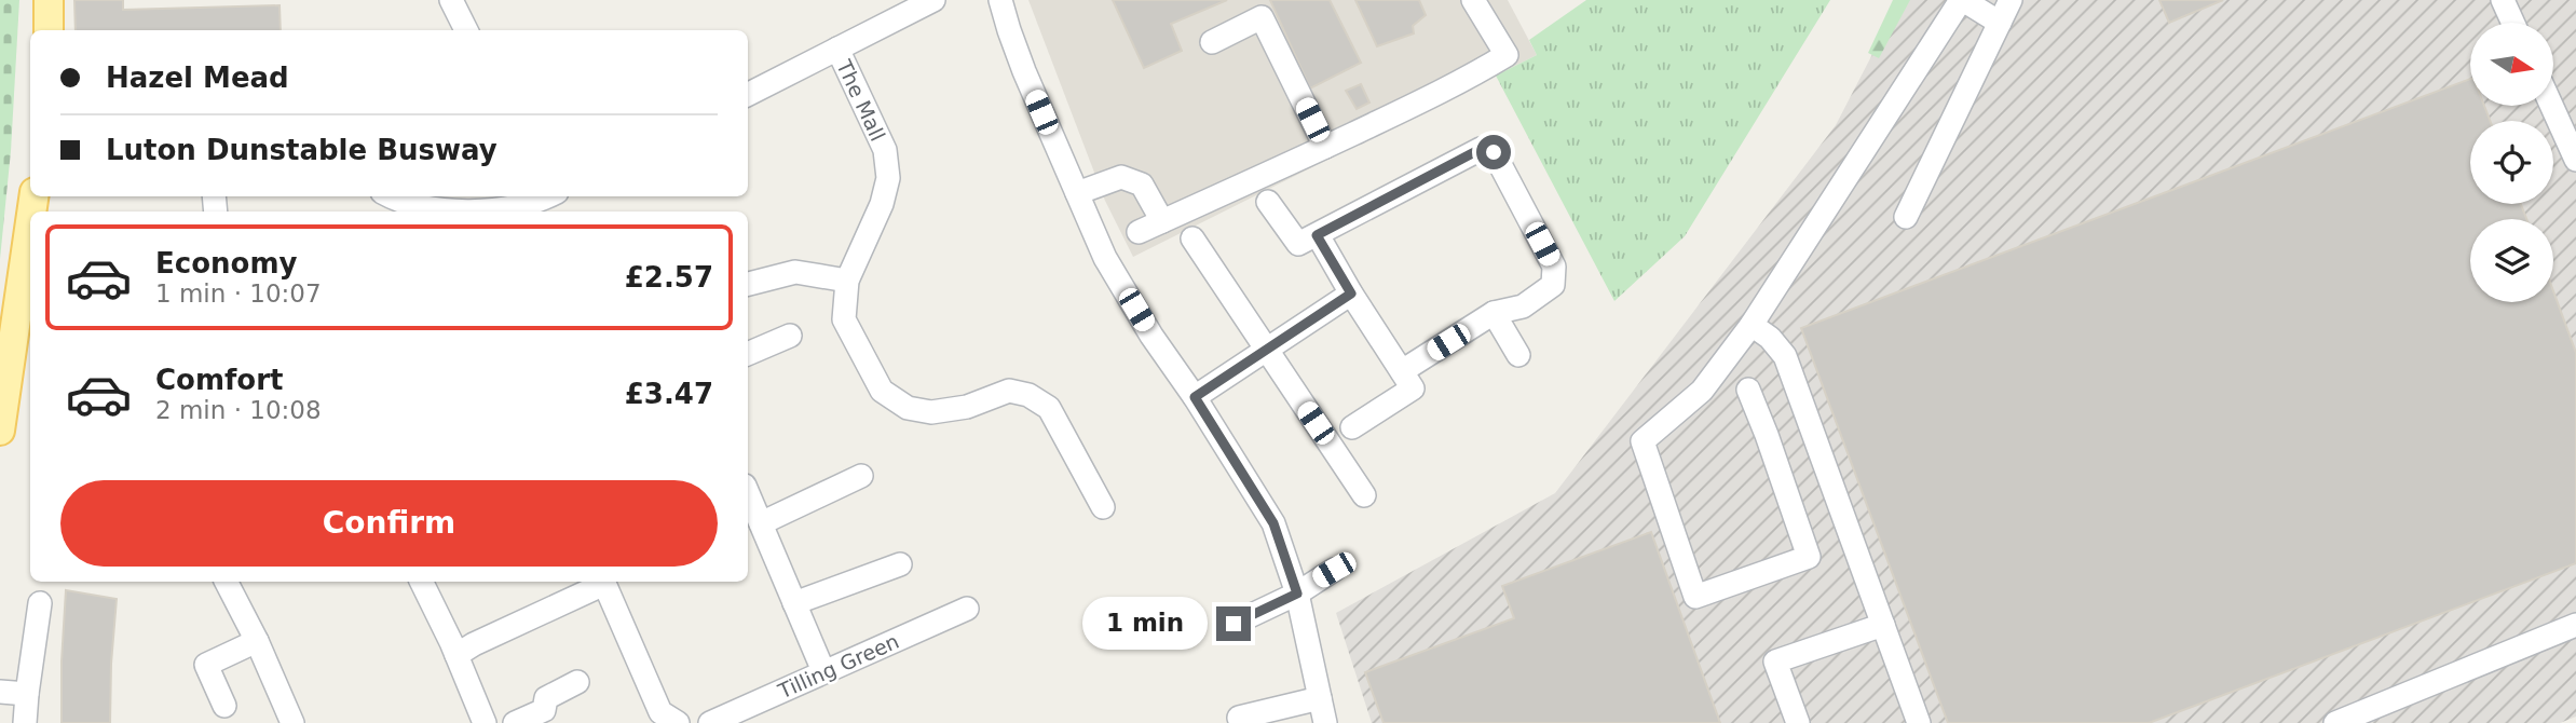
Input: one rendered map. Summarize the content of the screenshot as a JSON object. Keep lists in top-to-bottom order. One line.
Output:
{"streets":{"street":["The Mall","Tilling Green"]},"north":"right","page":{"banner":["Hazel Mead","Luton Dunstable Busway"],"list":[{"name":"Economy","note":"1 min · 10:07","value":"£2.57"},{"name":"Comfort","note":"2 min · 10:08","value":"£3.47"}],"buttons":"Confirm","bubble":"1 min"}}
